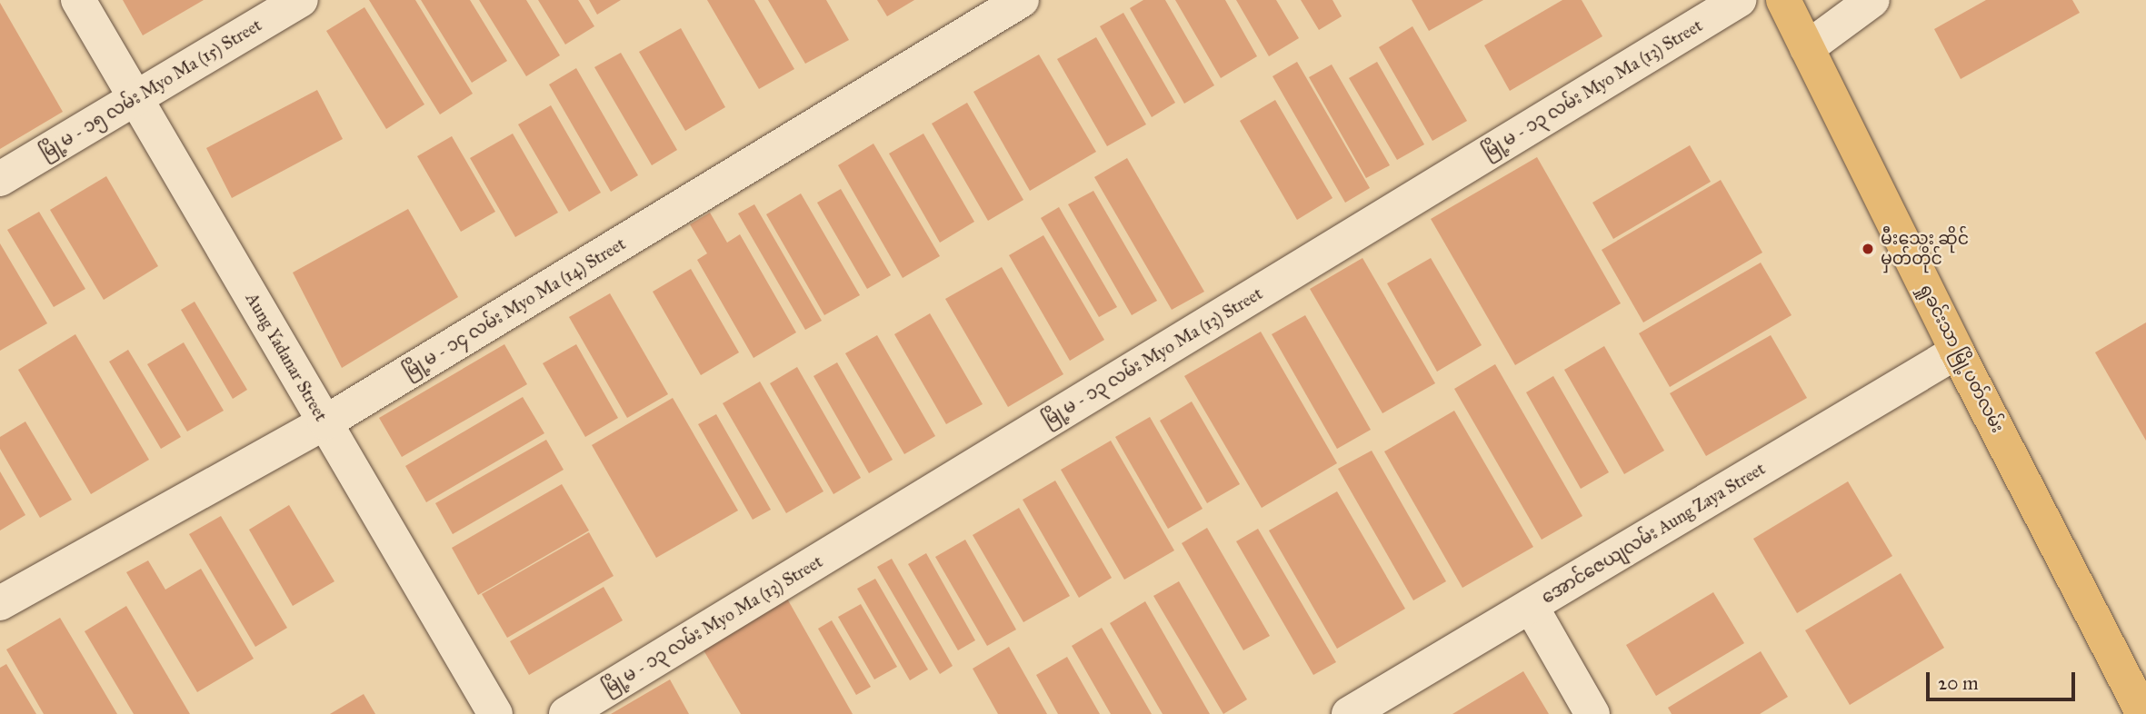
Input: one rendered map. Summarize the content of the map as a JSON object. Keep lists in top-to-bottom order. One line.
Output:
{"streets":{"main road":["ရှုခင်းသာ မြို့ပတ်လမ်း"],"street":["မြို့မ - ၁၅ လမ်း Myo Ma (15) Street","မြို့မ - ၁၃ လမ်း Myo Ma (13) Street","မြို့မ - ၁၄ လမ်း Myo Ma (14) Street","Aung Yadanar Street","အောင်ဇေယျလမ်း Aung Zaya Street"]},"crossings":[["မြို့မ - ၁၅ လမ်း Myo Ma (15) Street","Aung Yadanar Street"],["မြို့မ - ၁၄ လမ်း Myo Ma (14) Street","Aung Yadanar Street"],["ရှုခင်းသာ မြို့ပတ်လမ်း","အောင်ဇေယျလမ်း Aung Zaya Street"]],"places":["မီးသွေး ဆိုင် မှတ်တိုင်"],"scale_bar":"20 m"}
